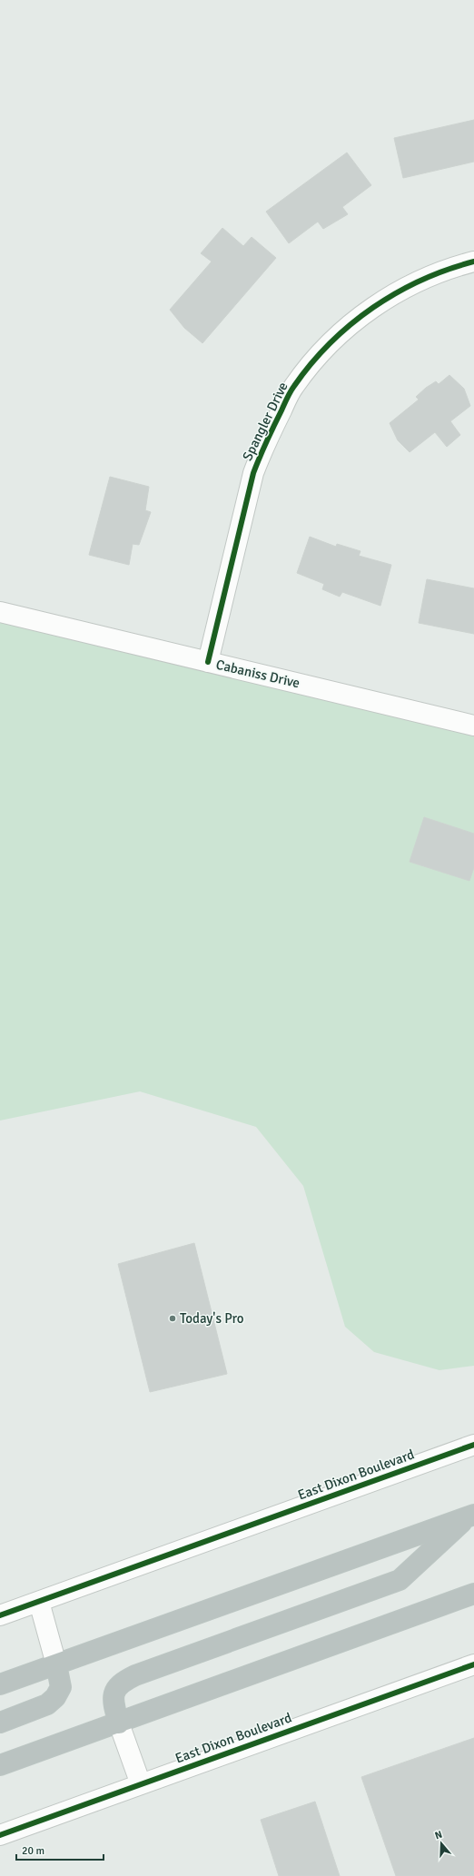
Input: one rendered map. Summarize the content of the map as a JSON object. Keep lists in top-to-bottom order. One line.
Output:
{"streets":{"street":["Spangler Drive","Cabaniss Drive","East Dixon Boulevard"]},"crossings":[["Spangler Drive","Cabaniss Drive"]],"places":["Today's Pro"],"scale_bar":"20 m","north":"top"}
